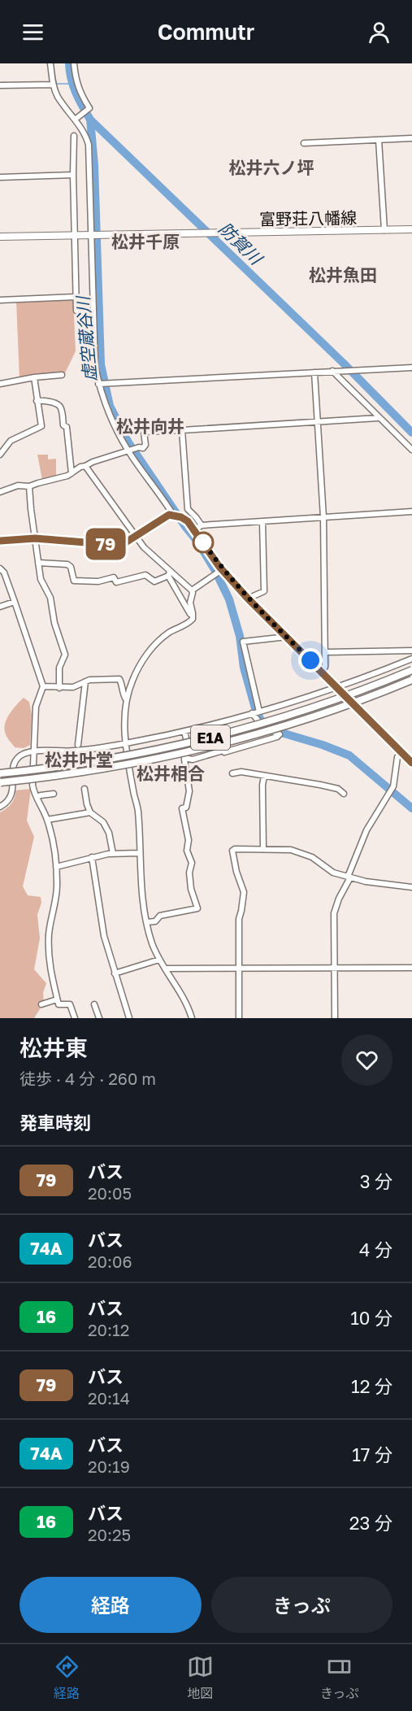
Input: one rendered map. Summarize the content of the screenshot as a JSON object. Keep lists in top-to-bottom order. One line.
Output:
{"streets":{"highway":["E1A"],"main road":["富野荘八幡線"]},"districts":["松井六ノ坪","松井千原","松井魚田","松井向井","松井叶堂","松井相合"],"water":["防賀川","虚空蔵谷川"],"lines":["bus line 79"],"page":{"header":"Commutr","on_map":"79","heading":[["松井東","徒歩 · 4 分 · 260 m"],"発車時刻"],"list":[{"mark":"79","name":"バス","note":"20:05","value":"3 分"},{"mark":"74A","name":"バス","note":"20:06","value":"4 分"},{"mark":"16","name":"バス","note":"20:12","value":"10 分"},{"mark":"79","name":"バス","note":"20:14","value":"12 分"},{"mark":"74A","name":"バス","note":"20:19","value":"17 分"},{"mark":"16","name":"バス","note":"20:25","value":"23 分"}],"buttons":["経路","きっぷ"],"tabs":["経路","地図","きっぷ"]}}
